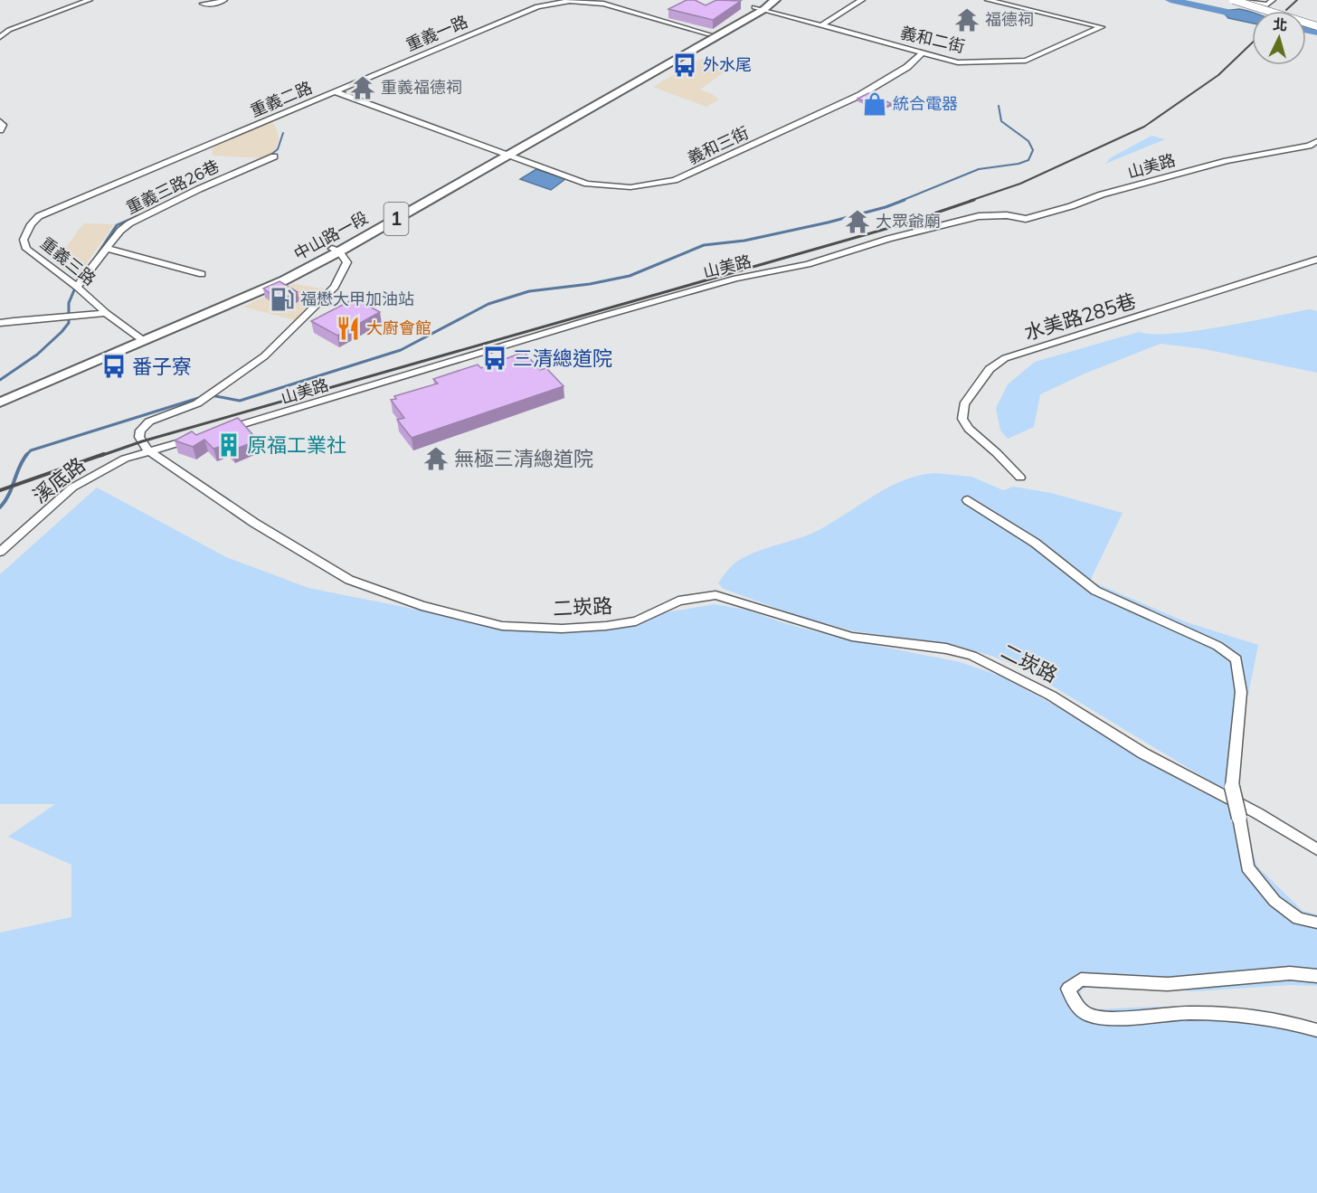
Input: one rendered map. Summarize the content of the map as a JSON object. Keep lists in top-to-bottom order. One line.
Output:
{"streets":{"main road":["1","中山路一段"],"street":["重義一路","義和二街","重義二路","義和三街","山美路","重義三路26巷","重義三路","水美路285巷","溪底路","二崁路"]},"crossings":[["重義一路","重義二路"],["重義一路","中山路一段"],["義和二街","義和三街"],["義和二街","中山路一段"],["重義二路","義和三街"],["重義二路","中山路一段"],["重義二路","重義三路"],["義和三街","中山路一段"],["重義三路26巷","重義三路"],["中山路一段","重義三路"],["溪底路","二崁路"]],"places":{"temple":["福德祠","重義福德祠","大眾爺廟","無極三清總道院"],"bus stop":["外水尾","三清總道院","番子寮"],"shop":["統合電器"],"fuel station":["福懋大甲加油站"],"restaurant":["大廚會館"],"building":["原福工業社"]},"north":"top"}
